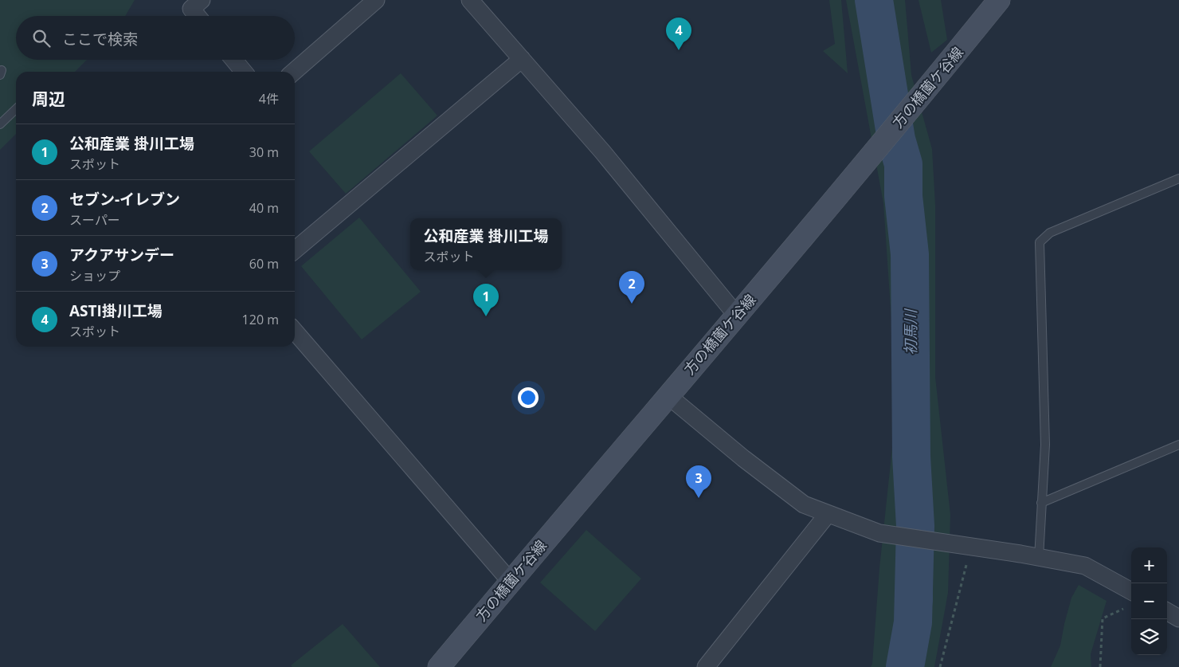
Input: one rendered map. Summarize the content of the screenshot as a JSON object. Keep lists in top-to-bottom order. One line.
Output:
{"streets":{"main road":["方の橋薗ケ谷線"]},"water":["初馬川"],"page":{"search":"ここで検索","pins":["4","2","1","3"],"heading":["周辺","4件"],"list":[{"mark":"1","name":"公和産業 掛川工場","note":"スポット","value":"30 m"},{"mark":"2","name":"セブン-イレブン","note":"スーパー","value":"40 m"},{"mark":"3","name":"アクアサンデー","note":"ショップ","value":"60 m"},{"mark":"4","name":"ASTI掛川工場","note":"スポット","value":"120 m"}],"popup":["公和産業 掛川工場","スポット"],"map_buttons":["+","−"]}}
